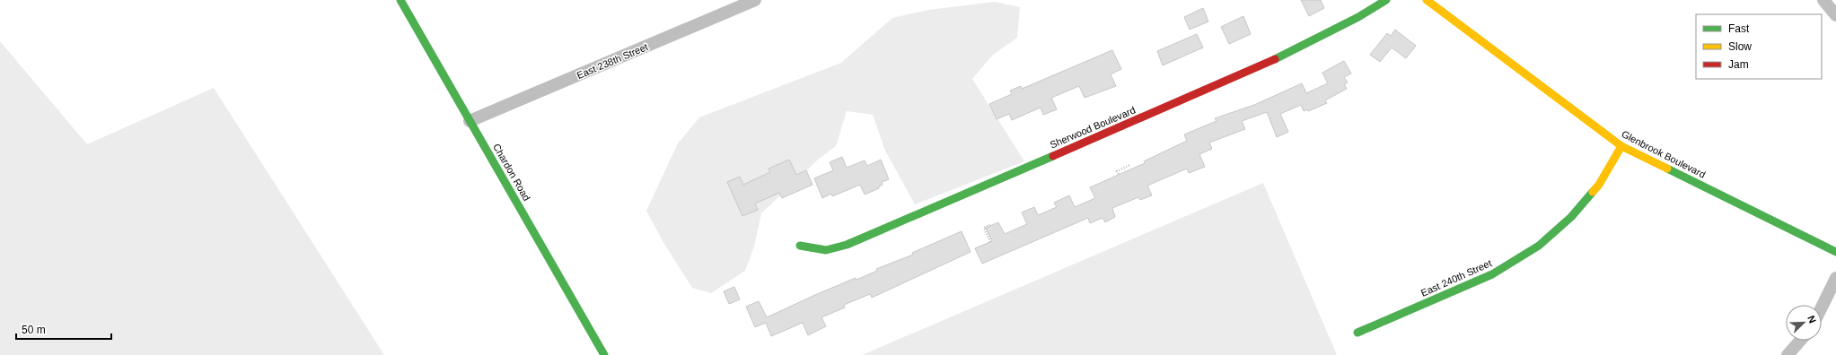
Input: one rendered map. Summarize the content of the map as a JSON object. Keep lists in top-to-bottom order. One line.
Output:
{"streets":{"street":["East 238th Street","Sherwood Boulevard","Glenbrook Boulevard","Chardon Road","East 240th Street"]},"crossings":[["East 238th Street","Chardon Road"],["Glenbrook Boulevard","East 240th Street"]],"legend":["Fast","Slow","Jam"],"scale_bar":"50 m","north":"top right"}
